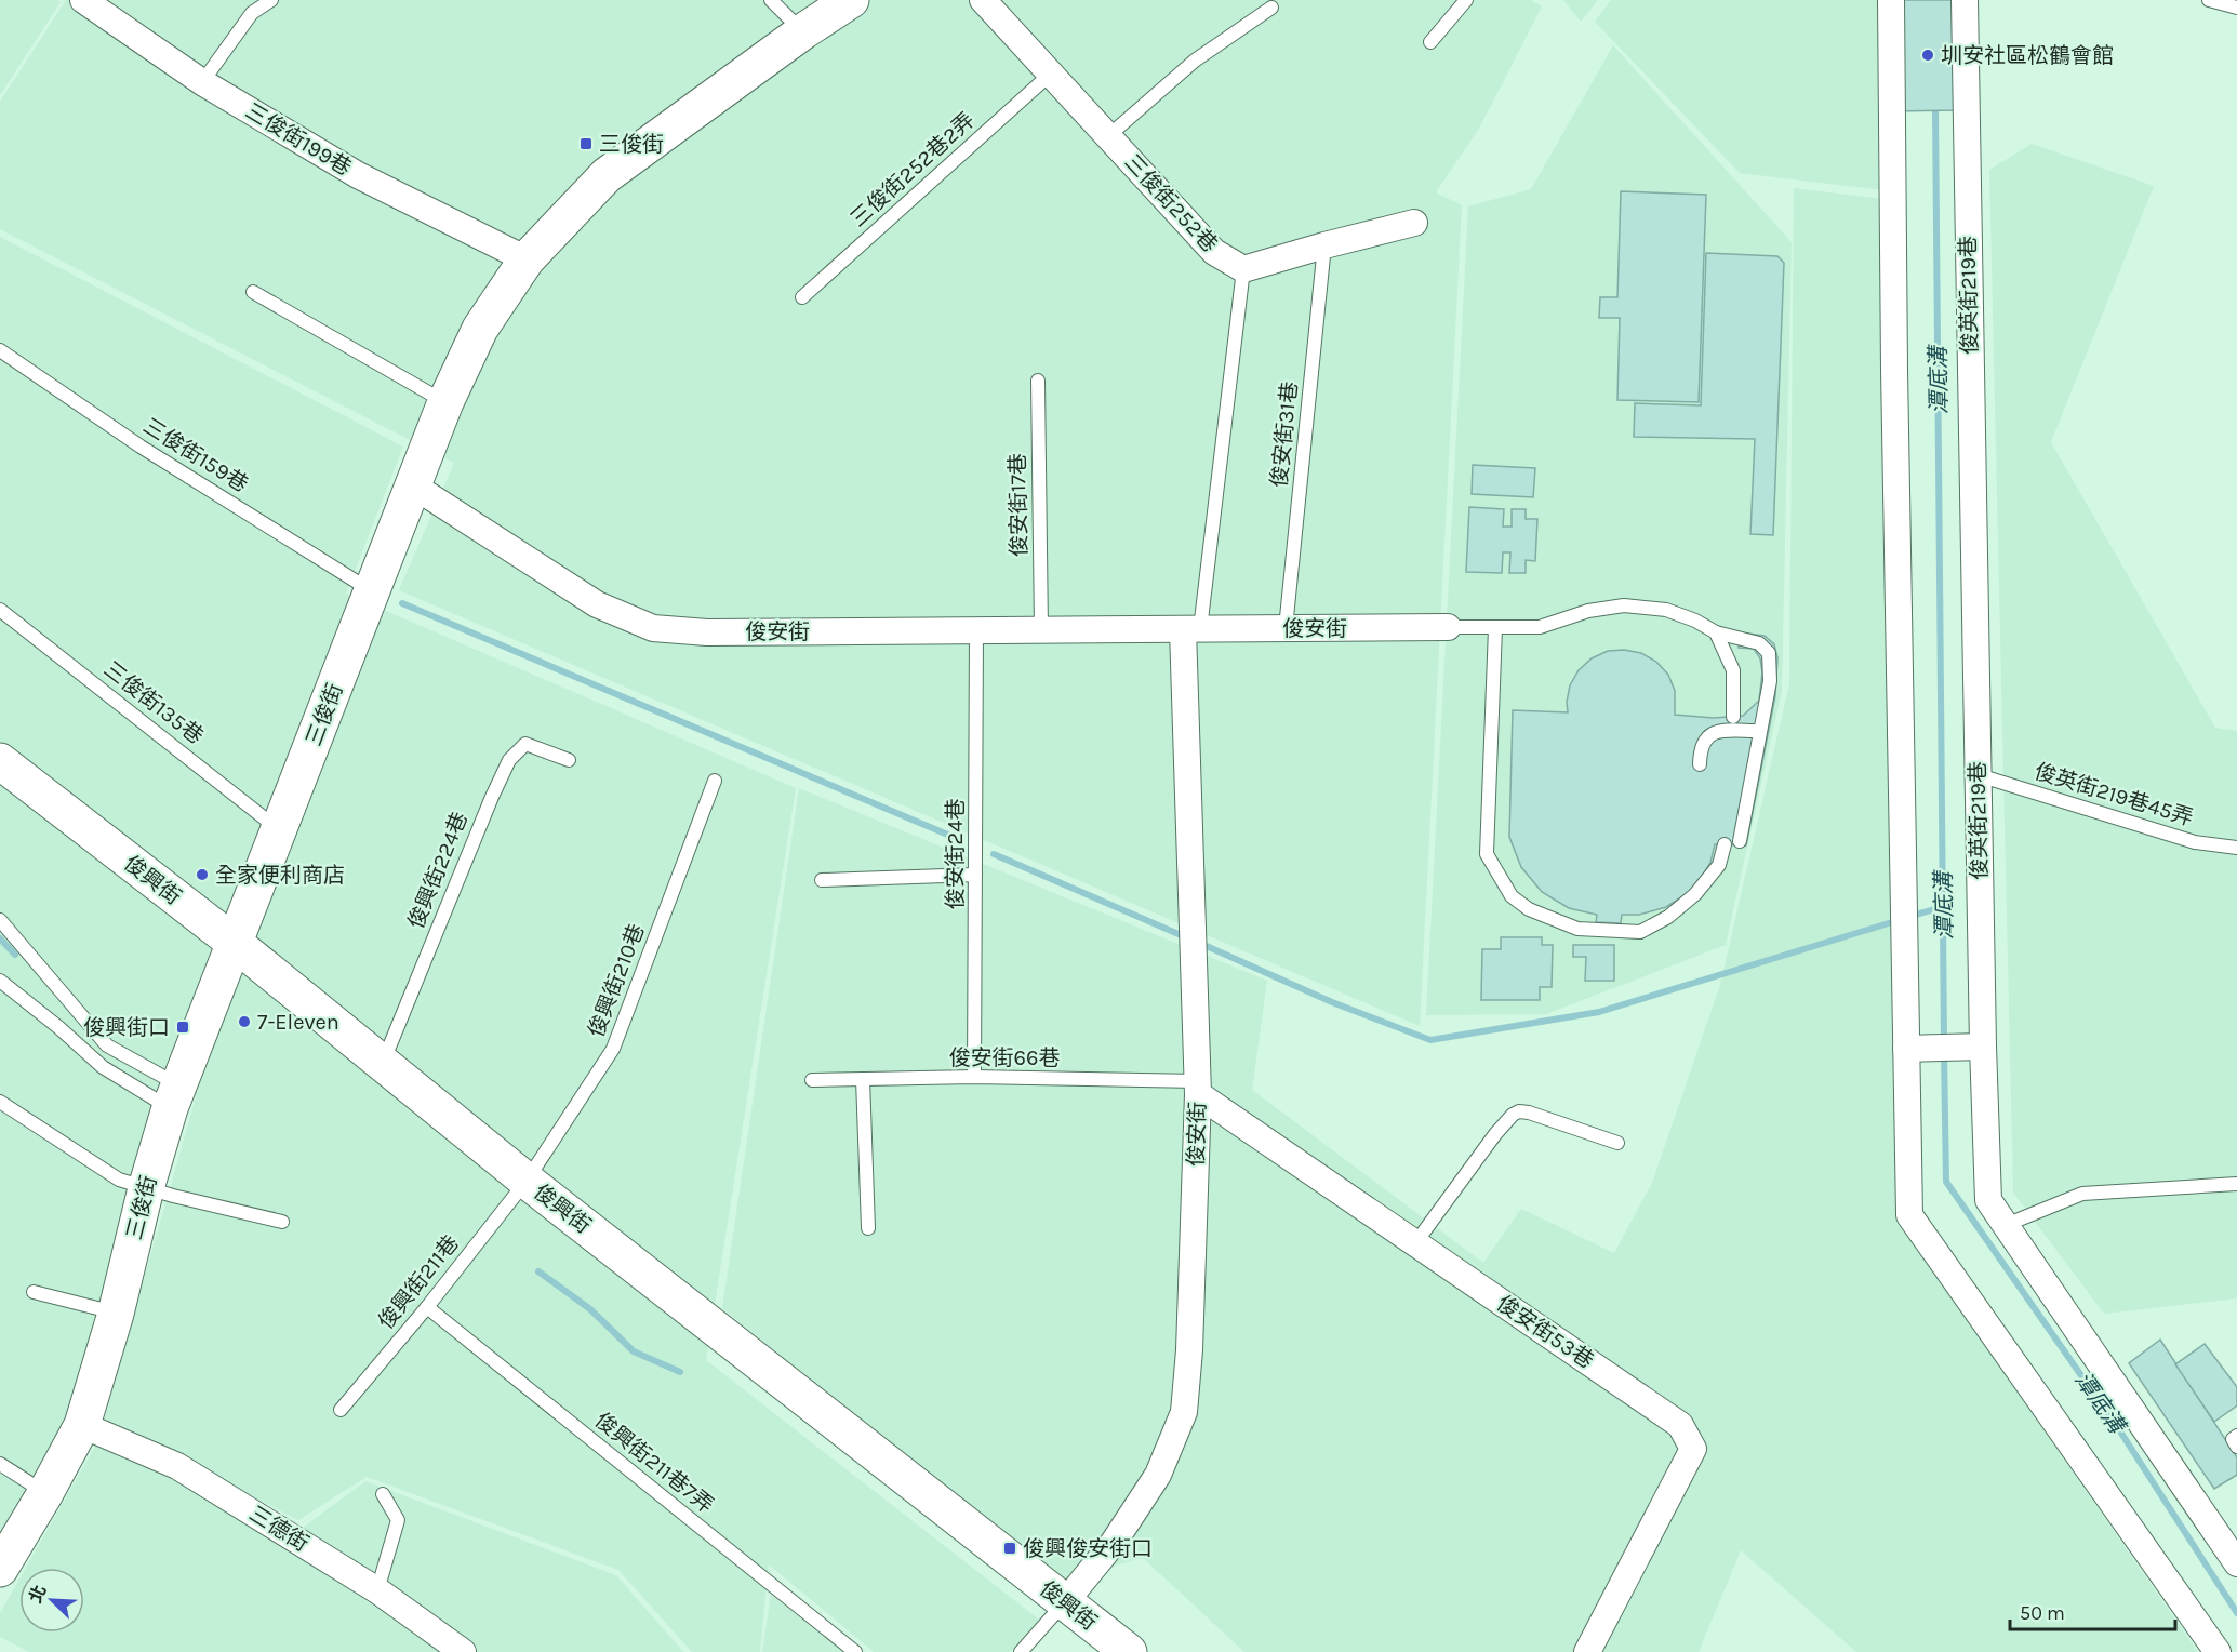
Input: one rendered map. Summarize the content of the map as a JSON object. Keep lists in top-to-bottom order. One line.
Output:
{"streets":{"street":["三俊街199巷","三俊街252巷","俊英街219巷","俊安街","三俊街","俊興街","俊安街53巷","三德街"],"lane":["三俊街252巷2弄","俊安街31巷","三俊街159巷","俊安街17巷","三俊街135巷","俊英街219巷45弄","俊安街24巷","俊興街224巷","俊興街210巷","俊安街66巷","俊興街211巷","俊興街211巷7弄"]},"crossings":[["三俊街199巷","三俊街"],["三俊街252巷2弄","三俊街252巷"],["俊英街219巷","俊英街219巷45弄"],["俊安街31巷","俊安街"],["三俊街159巷","三俊街"],["俊安街17巷","俊安街"],["俊安街","三俊街"],["俊安街","俊安街24巷"],["俊安街","俊興街"],["俊安街","俊安街66巷"],["俊安街","俊安街53巷"],["三俊街135巷","三俊街"],["三俊街","俊興街"],["三俊街","三德街"],["俊安街24巷","俊安街66巷"],["俊興街224巷","俊興街"],["俊興街","俊興街210巷"],["俊興街","俊興街211巷"],["俊興街210巷","俊興街211巷"],["俊安街66巷","俊安街53巷"],["俊興街211巷","俊興街211巷7弄"]],"water":["潭底溝"],"places":{"other":["圳安社區松鶴會館","全家便利商店","7-Eleven"],"transit":["三俊街","俊興街口","俊興俊安街口"]},"scale_bar":"50 m","north":"top left"}
